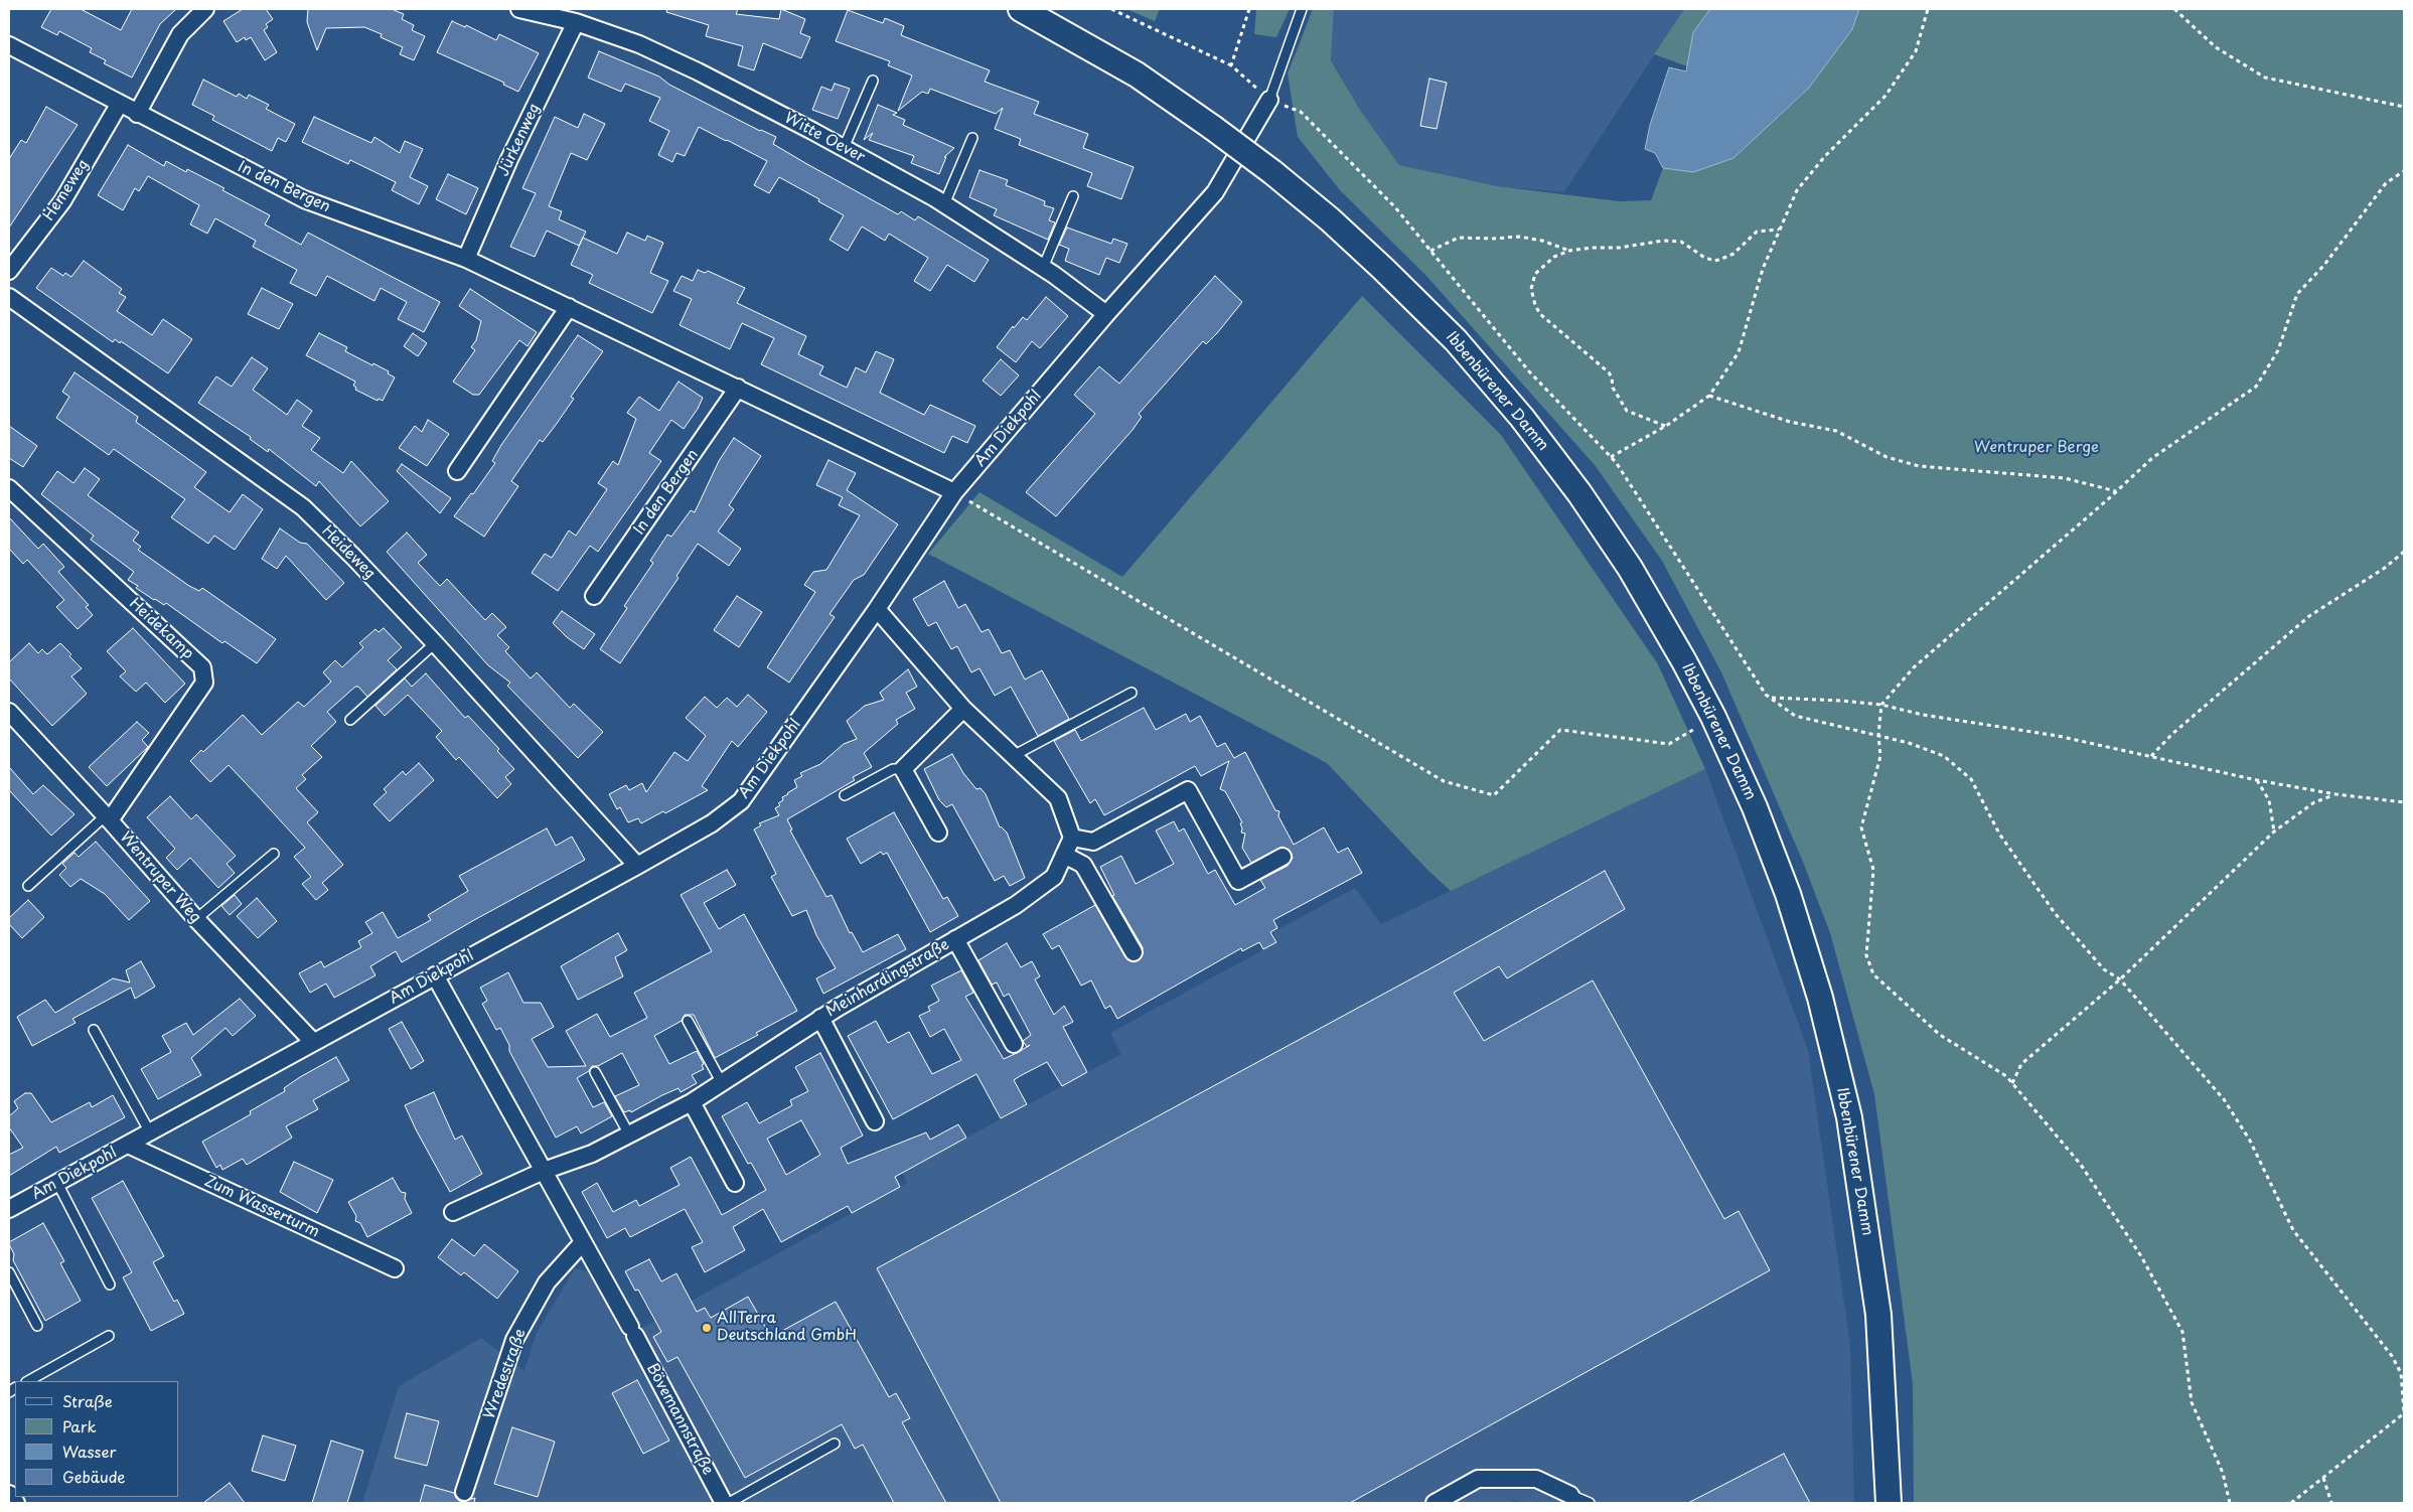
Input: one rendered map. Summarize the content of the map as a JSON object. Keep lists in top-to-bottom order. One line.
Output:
{"streets":{"main road":["Ibbenbürener Damm"],"street":["Witte Oever","Jürkenweg","In den Bergen","Hemeweg","Am Diekpohl","Heideweg","Heidekamp","Wentruper Weg","Meinhardingstraße","Zum Wasserturm","Wredestraße","Bövemannstraße"]},"crossings":[["Witte Oever","Jürkenweg"],["Witte Oever","Am Diekpohl"],["Jürkenweg","In den Bergen"],["In den Bergen","Hemeweg"],["In den Bergen","Am Diekpohl"],["Am Diekpohl","Heideweg"],["Am Diekpohl","Wentruper Weg"],["Am Diekpohl","Zum Wasserturm"],["Heidekamp","Wentruper Weg"],["Wredestraße","Bövemannstraße"]],"parks":["Wentruper Berge"],"places":["AllTerra Deutschland GmbH"],"legend":["Straße","Park","Wasser","Gebäude"]}
